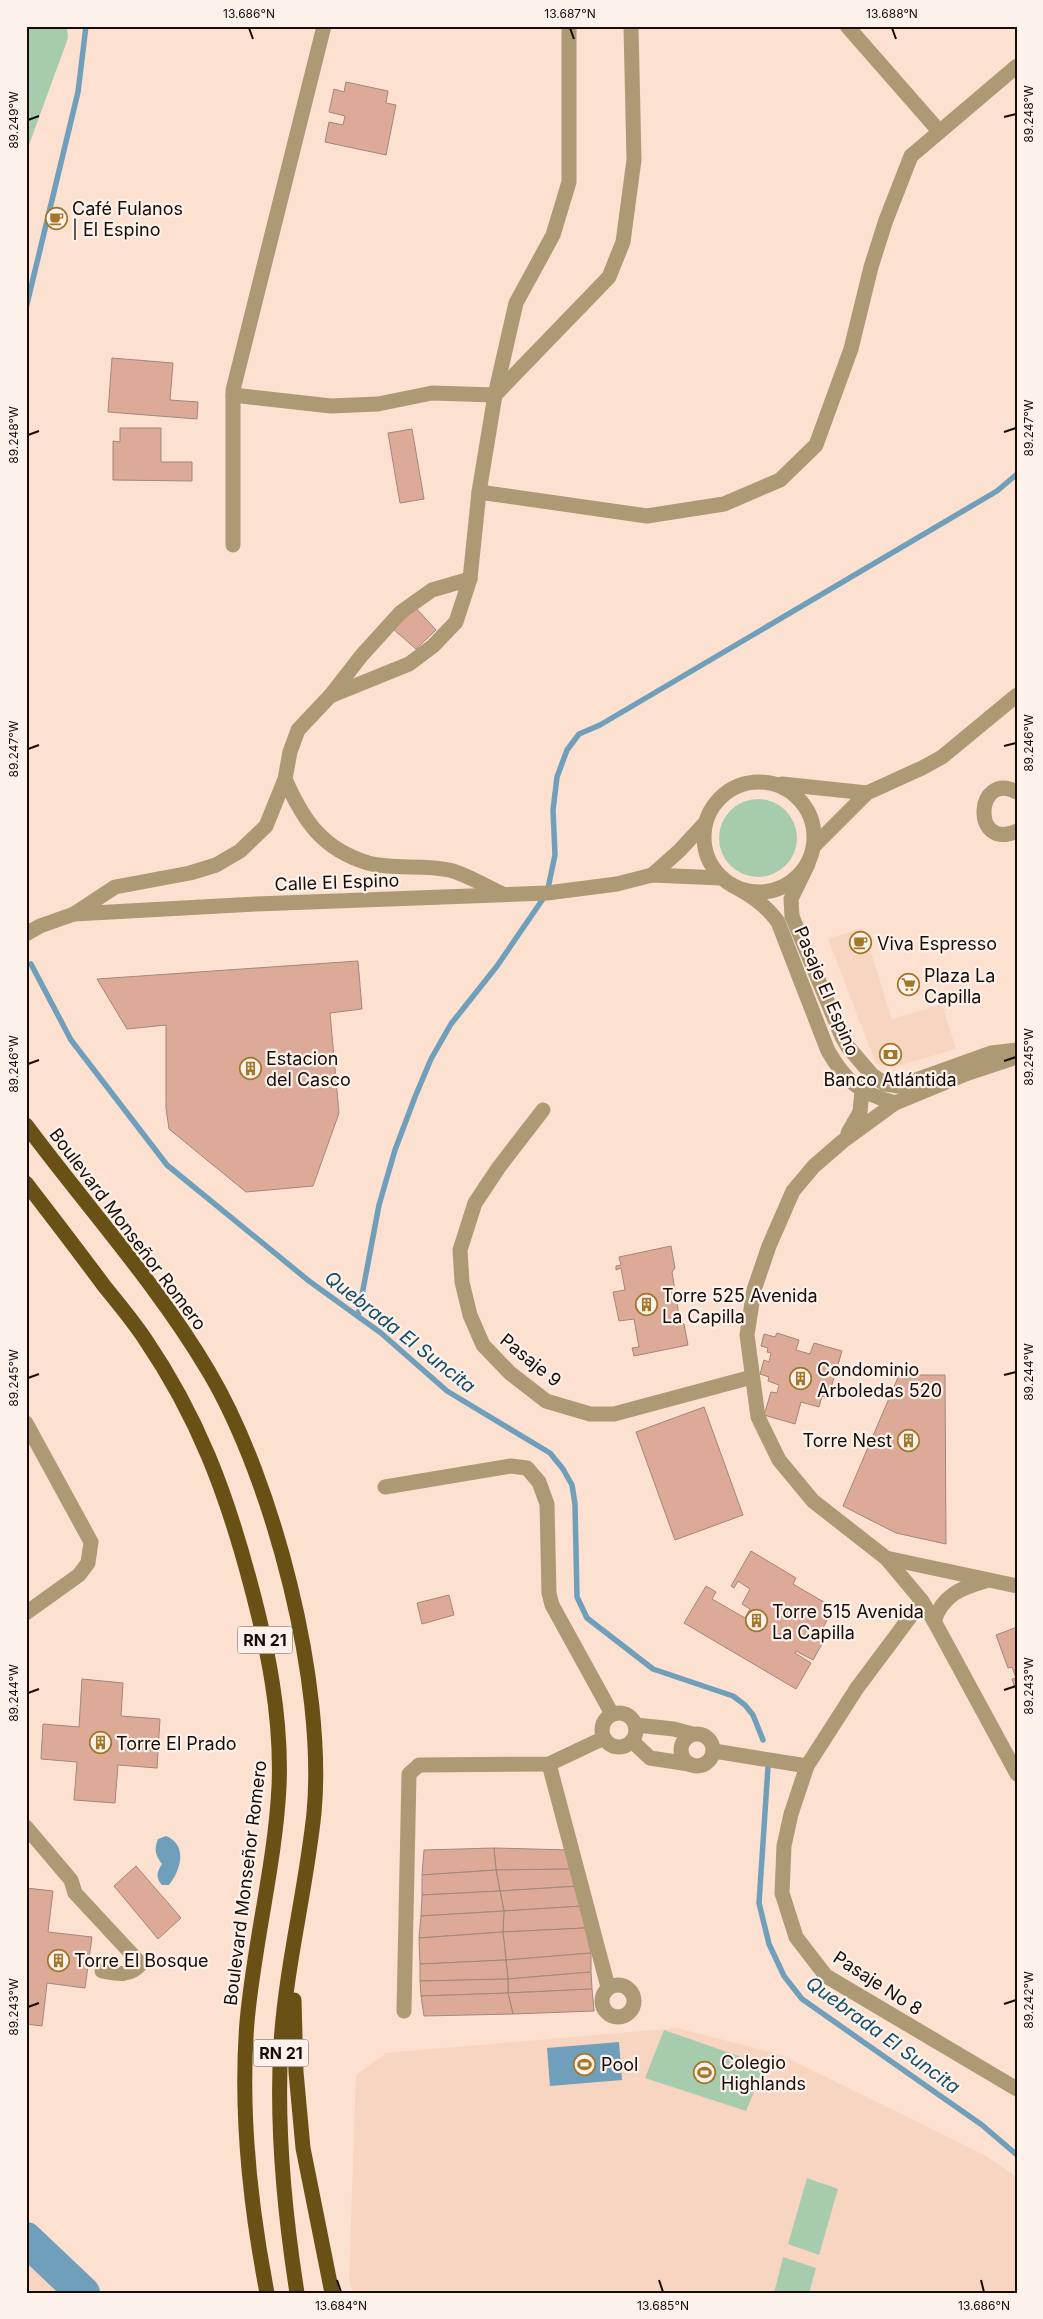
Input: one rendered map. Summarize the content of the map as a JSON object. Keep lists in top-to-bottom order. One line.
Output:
{"streets":{"highway":["Boulevard Monseñor Romero","RN 21"],"street":["Calle El Espino","Pasaje El Espino","Pasaje 9","Pasaje No 8"]},"crossings":[["Calle El Espino","Pasaje El Espino"]],"water":["Quebrada El Suncita"],"places":{"cafe":["Café Fulanos | El Espino","Viva Espresso"],"supermarket":["Plaza La Capilla"],"bank":["Banco Atlántida"],"building":["Estacion del Casco","Torre 525 Avenida La Capilla","Condominio Arboledas 520","Torre Nest","Torre 515 Avenida La Capilla","Torre El Prado","Torre El Bosque"],"sports":["Pool","Colegio Highlands"]},"coordinates":["13.686°N","13.687°N","13.688°N","89.248°W","89.249°W","89.247°W","89.246°W","89.245°W","89.244°W","89.243°W","89.242°W","13.684°N","13.685°N"]}
